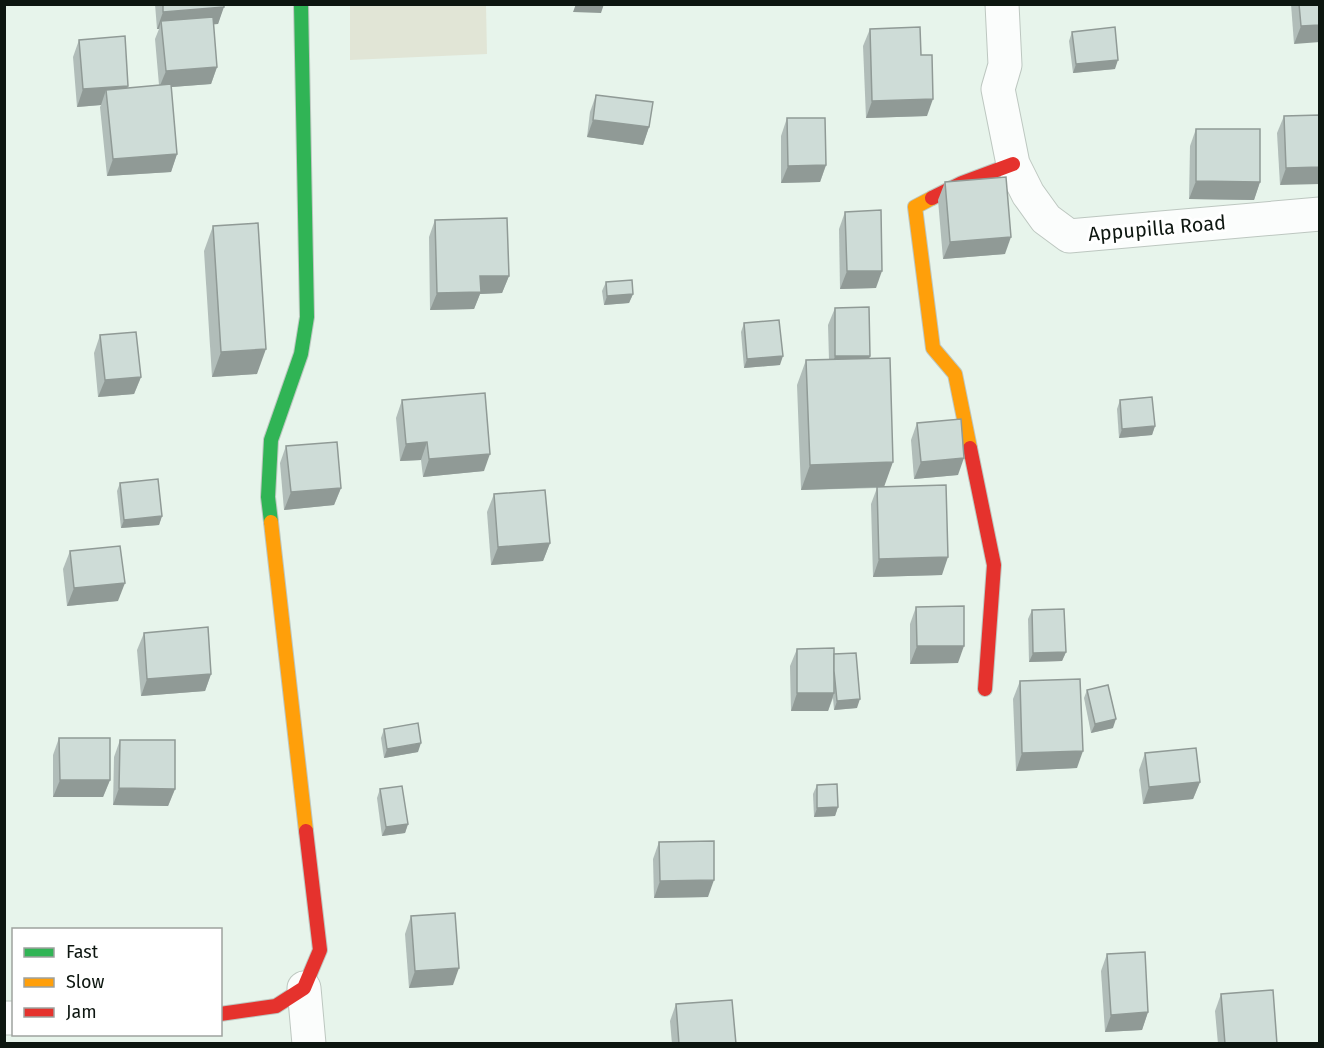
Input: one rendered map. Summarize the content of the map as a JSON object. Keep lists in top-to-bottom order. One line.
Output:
{"streets":{"street":["Appupilla Road"]},"legend":["Fast","Slow","Jam"]}
